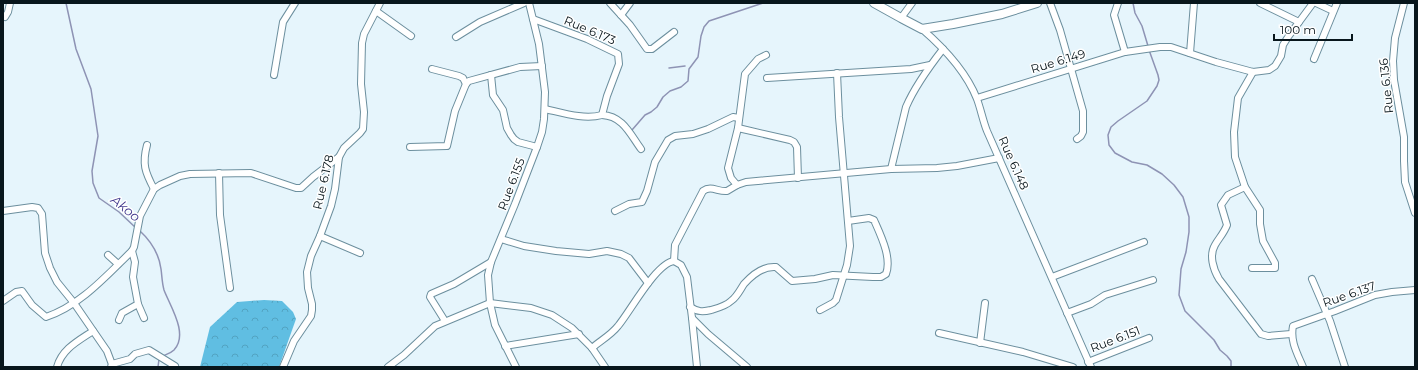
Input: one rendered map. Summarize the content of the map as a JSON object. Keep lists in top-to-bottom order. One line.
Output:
{"streets":{"street":["Rue 6.173","Rue 6.149","Rue 6.136","Rue 6.148","Rue 6.178","Rue 6.155","Rue 6.137","Rue 6.151"]},"crossings":[["Rue 6.173","Rue 6.155"],["Rue 6.149","Rue 6.148"],["Rue 6.148","Rue 6.151"]],"water":["Akoo"],"scale_bar":"100 m"}
